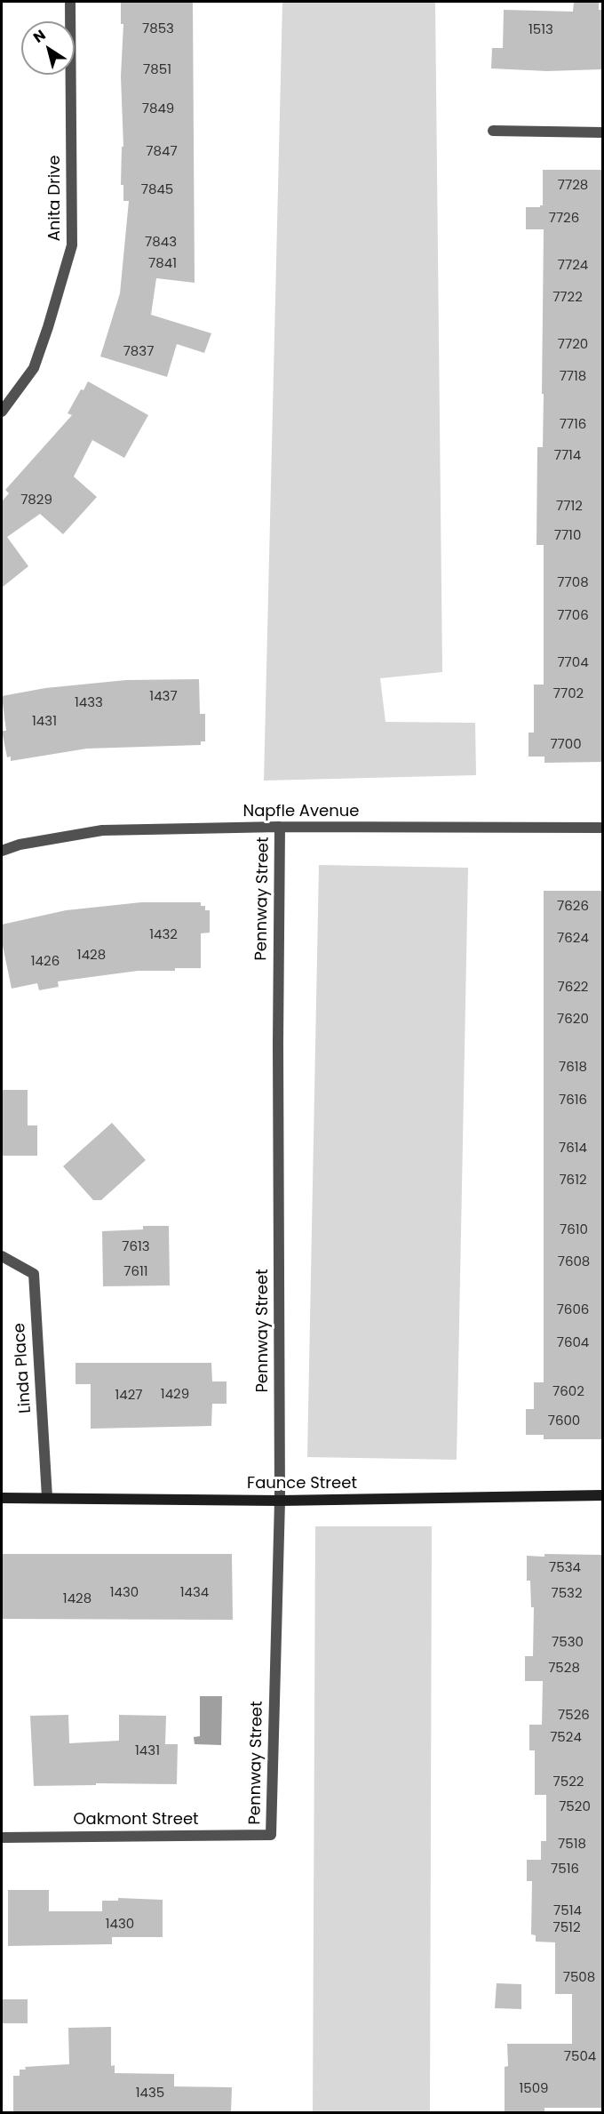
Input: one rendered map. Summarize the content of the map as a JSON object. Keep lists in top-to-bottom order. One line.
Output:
{"streets":{"street":["Anita Drive","Napfle Avenue","Pennway Street","Linda Place","Faunce Street","Oakmont Street"]},"crossings":[["Napfle Avenue","Pennway Street"],["Pennway Street","Faunce Street"],["Pennway Street","Oakmont Street"],["Linda Place","Faunce Street"]],"house_numbers":["7853","1513","7851","7849","7847","7728","7845","7726","7843","7841","7724","7722","7720","7837","7718","7716","7714","7829","7712","7710","7708","7706","7704","7702","1437","1433","1431","7700","7626","1432","7624","1428","1426","7622","7620","7618","7616","7614","7612","7610","7613","7608","7611","7606","7604","7602","1429","1427","7600","7534","1430","1434","7532","1428","7530","7528","7526","7524","1431","7522","7520","7518","7516","7514","1430","7512","7508","7504","1509","1435"],"north":"top left"}
